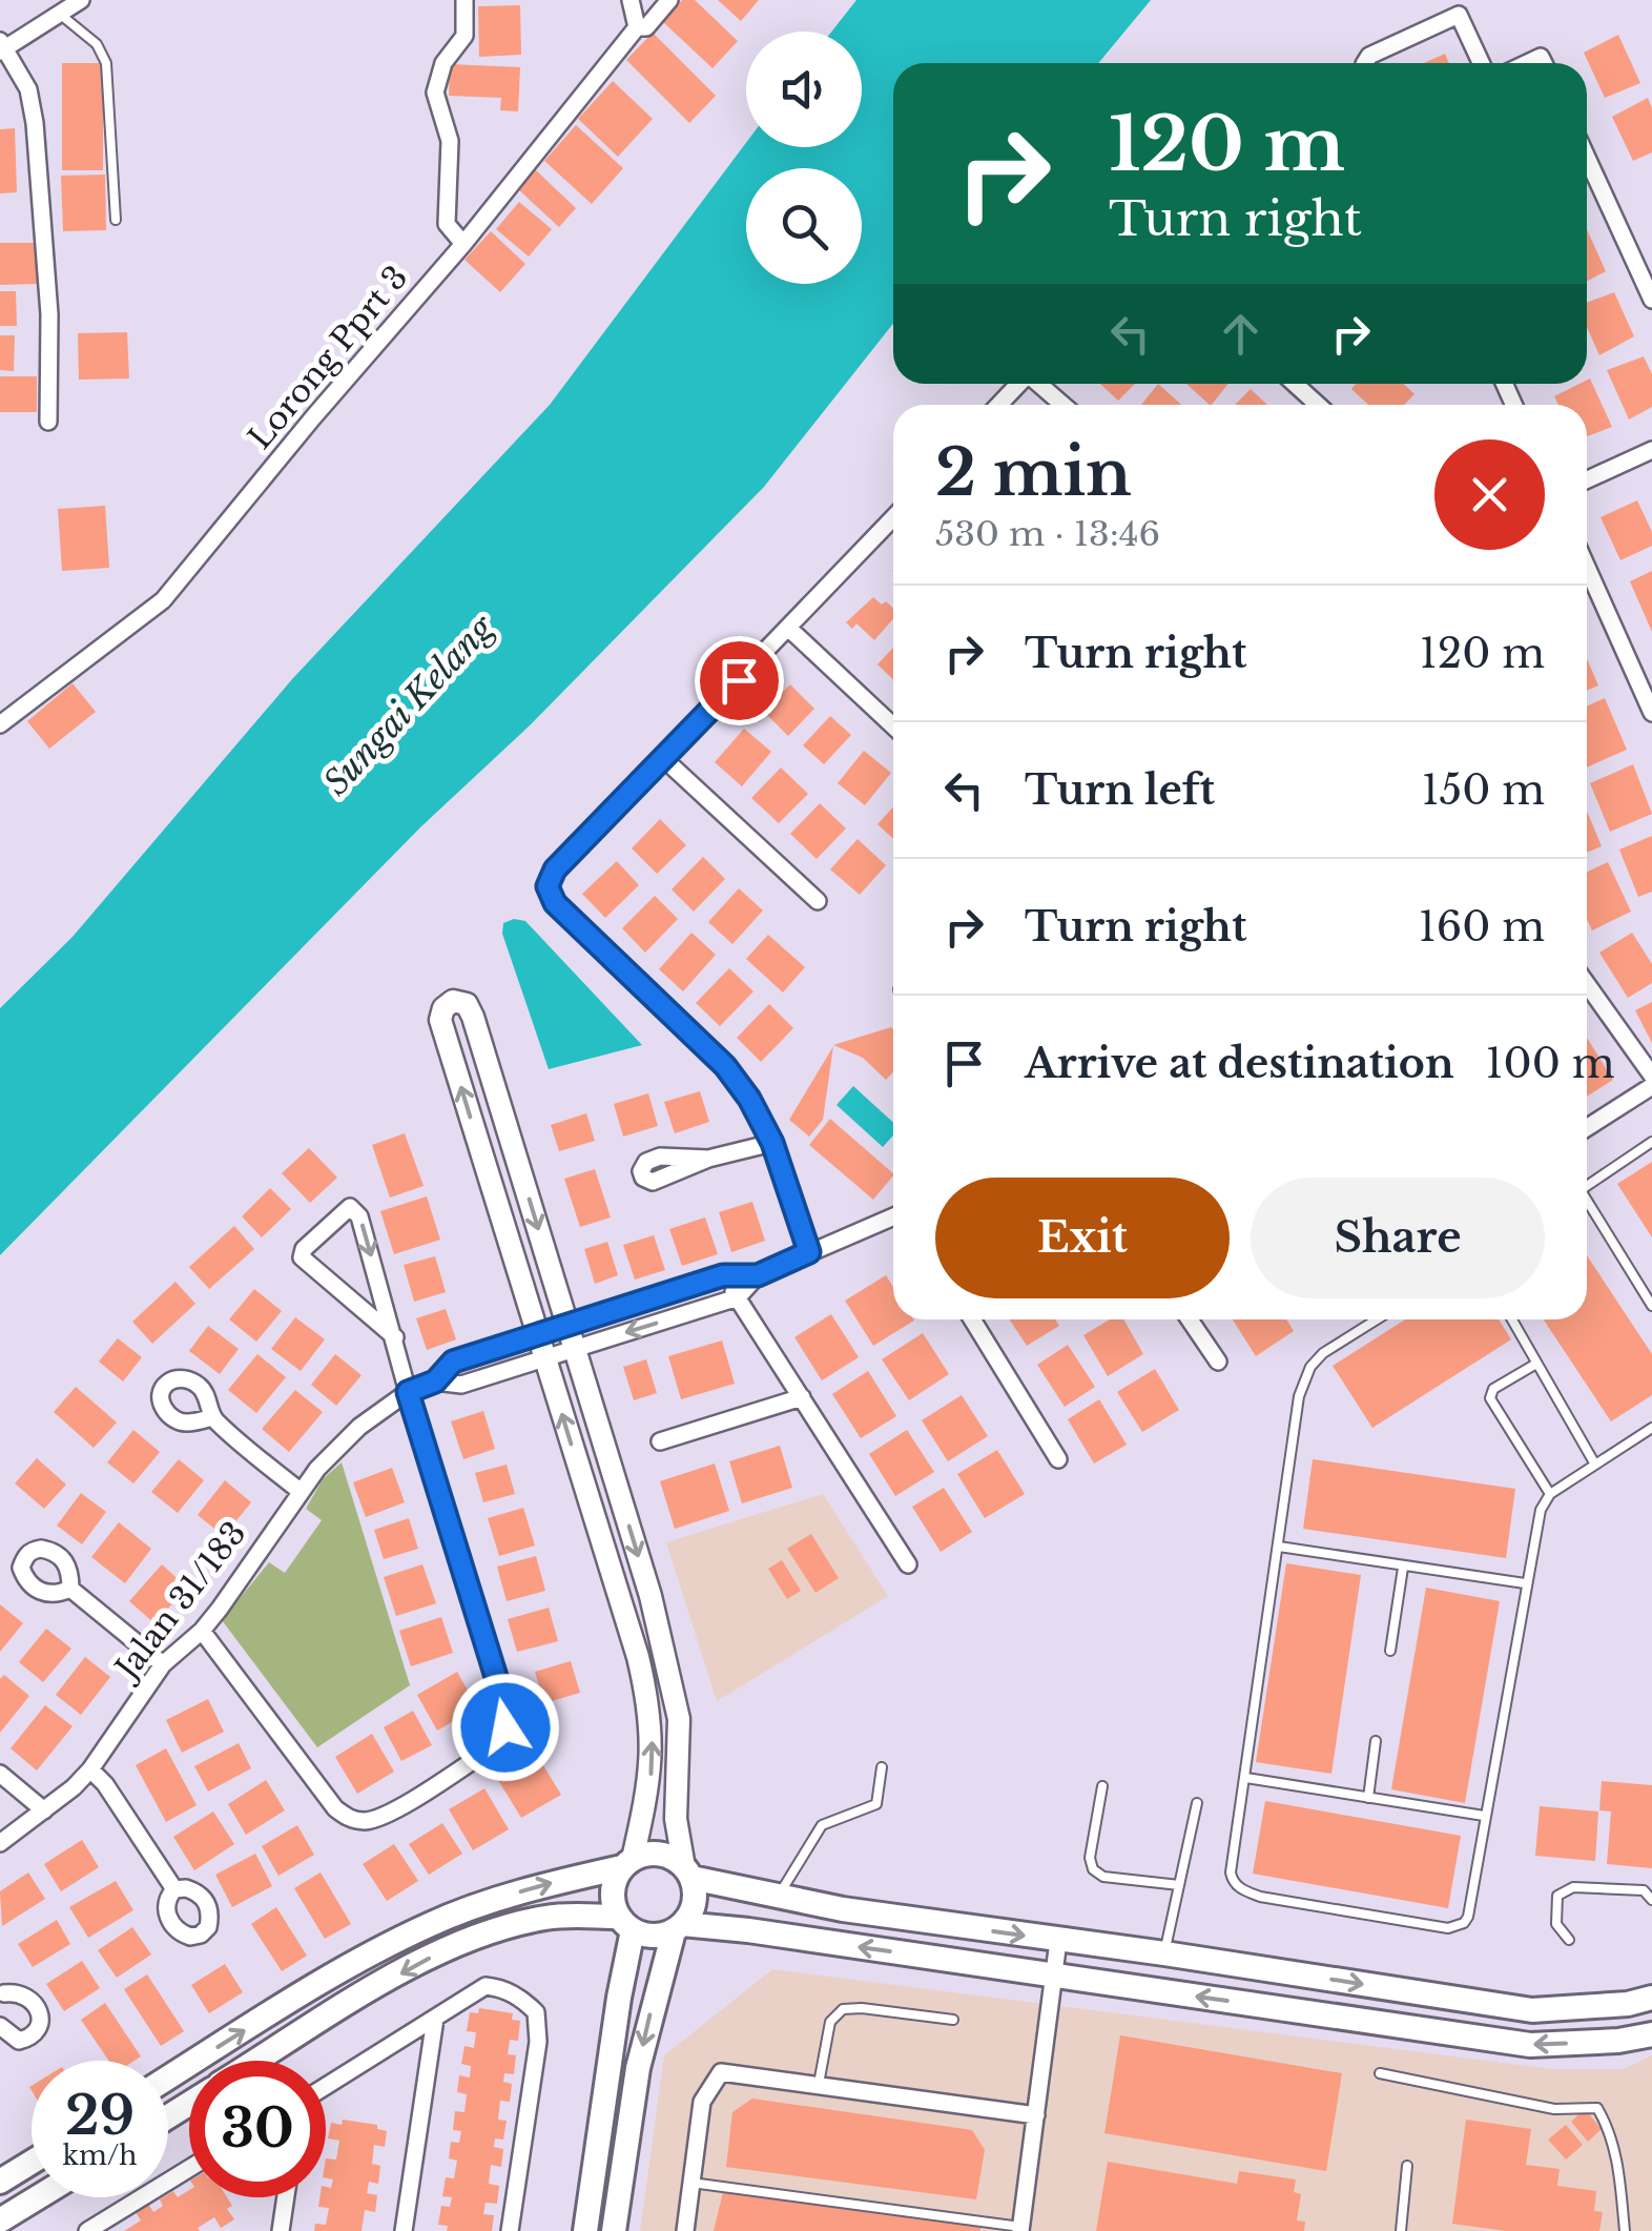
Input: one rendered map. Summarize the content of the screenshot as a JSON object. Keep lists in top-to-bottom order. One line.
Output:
{"streets":{"street":["Lorong Pprt 3","Jalan 31/183"]},"water":["Sungai Kelang"],"page":{"turn":["120 m","Turn right"],"heading":["2 min","530 m · 13:46"],"list":[{"name":"Turn right","value":"120 m"},{"name":"Turn left","value":"150 m"},{"name":"Turn right","value":"160 m"},{"name":"Arrive at destination","value":"100 m"}],"buttons":["Exit","Share"],"speed":"29 km/h","limit":"30"}}
